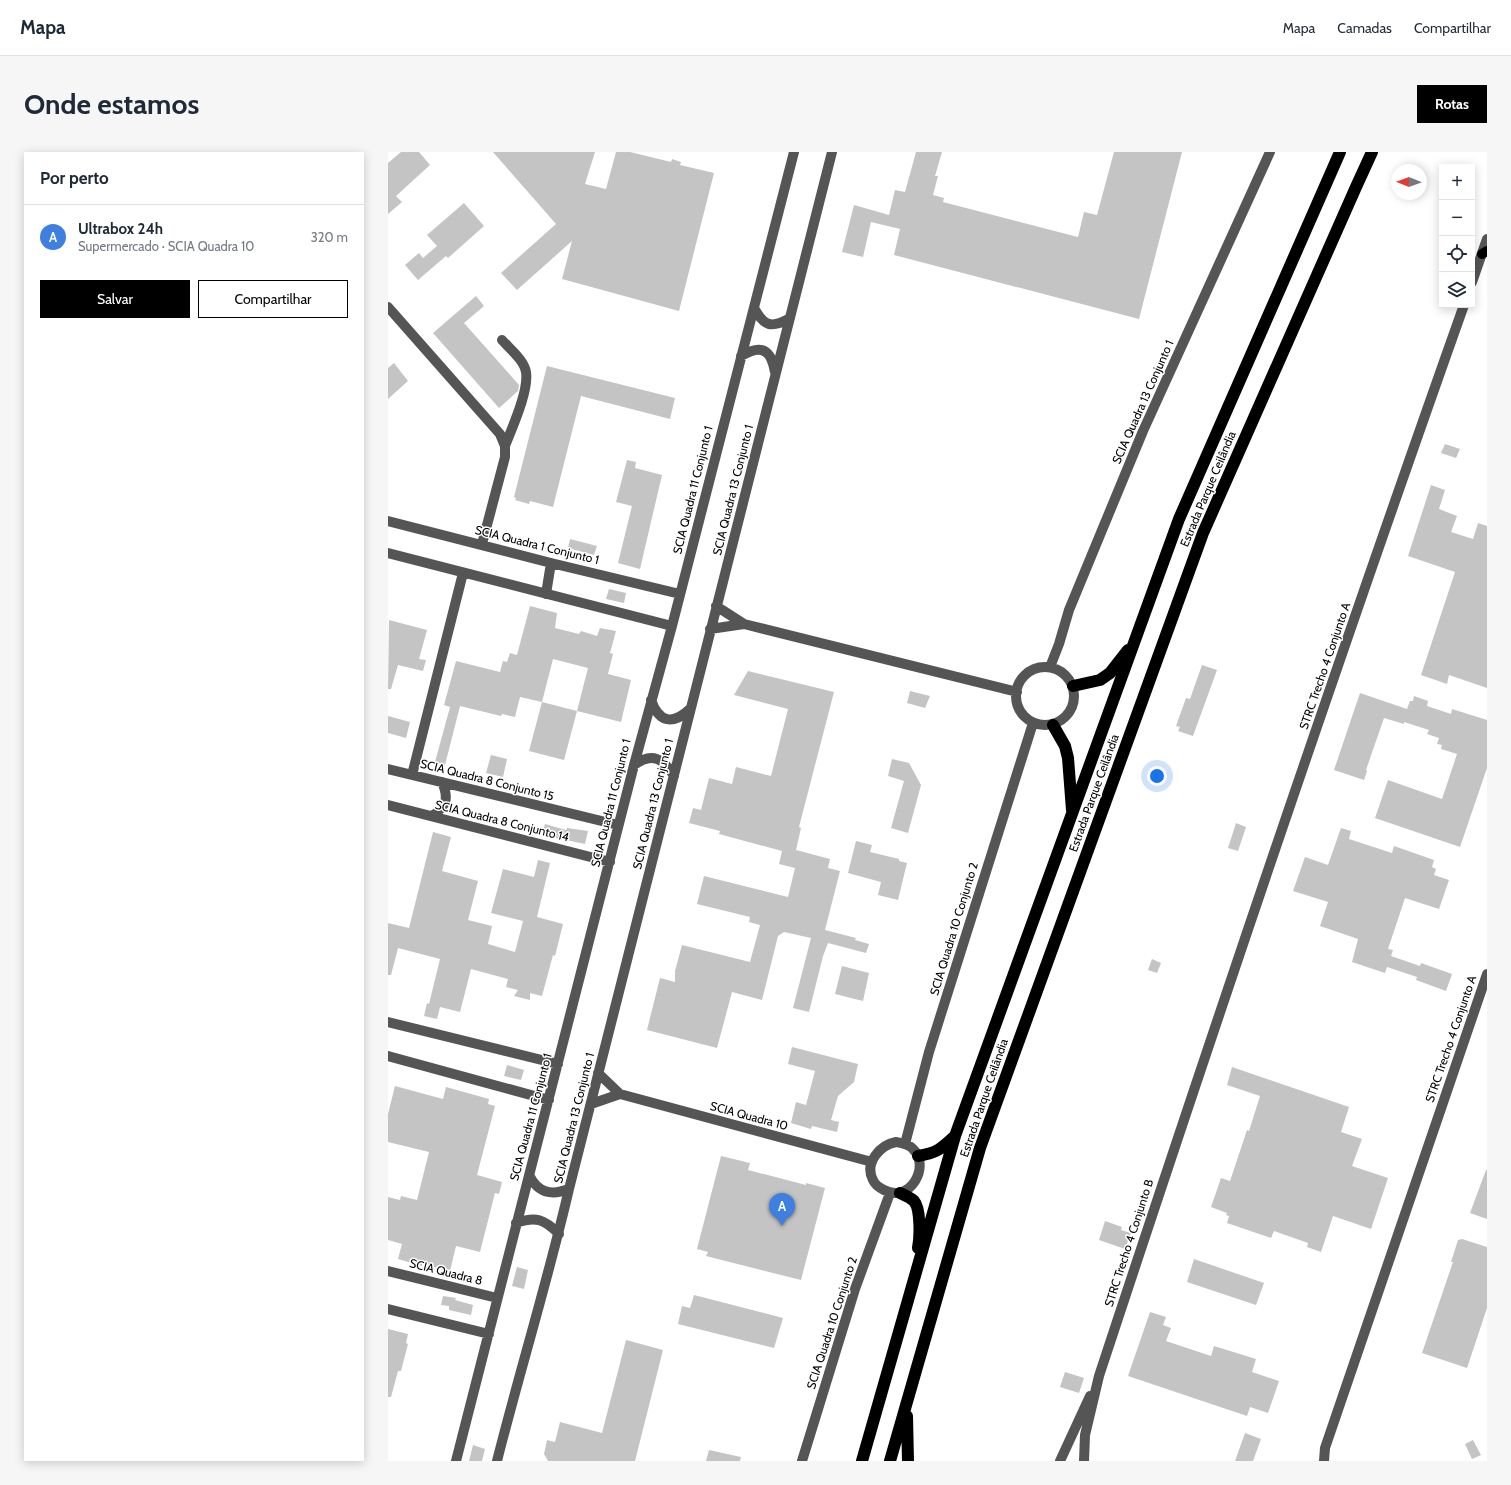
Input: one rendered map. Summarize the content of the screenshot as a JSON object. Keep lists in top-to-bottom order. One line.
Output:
{"streets":{"highway":["Estrada Parque Ceilândia"],"street":["SCIA Quadra 13 Conjunto 1","SCIA Quadra 11 Conjunto 1","SCIA Quadra 1 Conjunto 1","STRC Trecho 4 Conjunto A","SCIA Quadra 8 Conjunto 15","SCIA Quadra 8 Conjunto 14","SCIA Quadra 10 Conjunto 2","SCIA Quadra 10","STRC Trecho 4 Conjunto B","SCIA Quadra 8"]},"crossings":[["SCIA Quadra 13 Conjunto 1","SCIA Quadra 10 Conjunto 2"],["SCIA Quadra 13 Conjunto 1","SCIA Quadra 10"],["SCIA Quadra 11 Conjunto 1","SCIA Quadra 1 Conjunto 1"],["SCIA Quadra 11 Conjunto 1","SCIA Quadra 8 Conjunto 15"],["SCIA Quadra 11 Conjunto 1","SCIA Quadra 8 Conjunto 14"],["SCIA Quadra 11 Conjunto 1","SCIA Quadra 8"],["STRC Trecho 4 Conjunto A","STRC Trecho 4 Conjunto B"],["SCIA Quadra 10 Conjunto 2","SCIA Quadra 10"]],"north":"left","page":{"header":"Mapa","nav":["Mapa","Camadas","Compartilhar"],"buttons":["Rotas",["Salvar","Compartilhar"]],"title":"Onde estamos","heading":"Por perto","map_buttons":["+","−"],"list":[{"mark":"A","name":"Ultrabox 24h","note":"Supermercado · SCIA Quadra 10","value":"320 m"}],"pins":"A"}}
